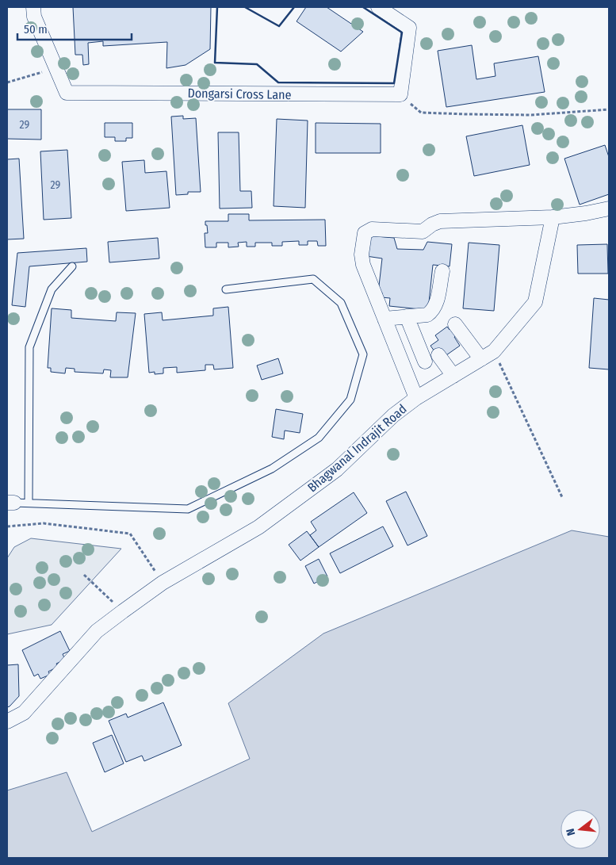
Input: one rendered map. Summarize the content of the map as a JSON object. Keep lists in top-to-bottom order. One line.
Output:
{"streets":{"street":["Dongarsi Cross Lane","Bhagwanal Indrajit Road"]},"house_numbers":["29","29"],"scale_bar":"50 m","north":"left"}
